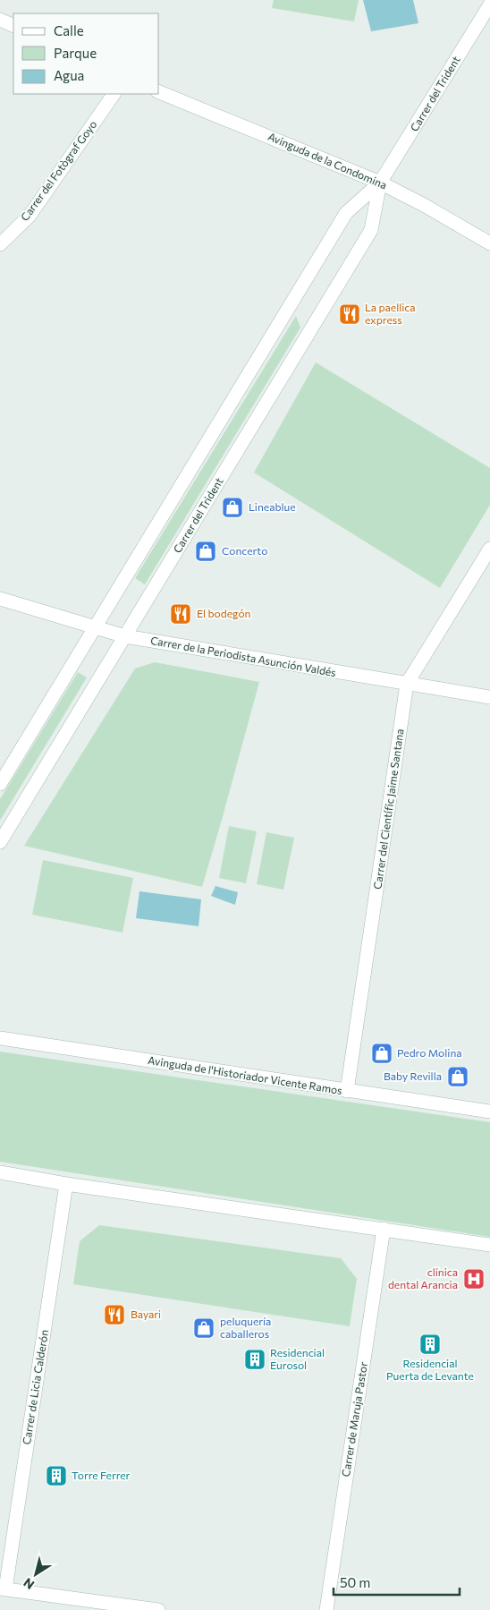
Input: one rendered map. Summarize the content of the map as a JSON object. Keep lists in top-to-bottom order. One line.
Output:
{"streets":{"street":["Carrer del Trident","Avinguda de la Condomina","Carrer del Fotògraf Goyo","Carrer de la Periodista Asunción Valdés","Carrer del Científic Jaime Santana","Avinguda de l'Historiador Vicente Ramos","Carrer de Licia Calderón","Carrer de Maruja Pastor"]},"crossings":[["Carrer del Trident","Avinguda de la Condomina"],["Carrer del Trident","Carrer de la Periodista Asunción Valdés"],["Carrer de la Periodista Asunción Valdés","Carrer del Científic Jaime Santana"],["Carrer del Científic Jaime Santana","Avinguda de l'Historiador Vicente Ramos"]],"places":{"restaurant":["La paellica express","El bodegón","Bayari"],"shop":["Lineablue","Concerto","Pedro Molina","Baby Revilla","peluquería caballeros"],"hospital":["clínica dental Arancia"],"building":["Residencial Puerta de Levante","Residencial Eurosol","Torre Ferrer"]},"legend":["Calle","Parque","Agua"],"scale_bar":"50 m","north":"bottom left"}
